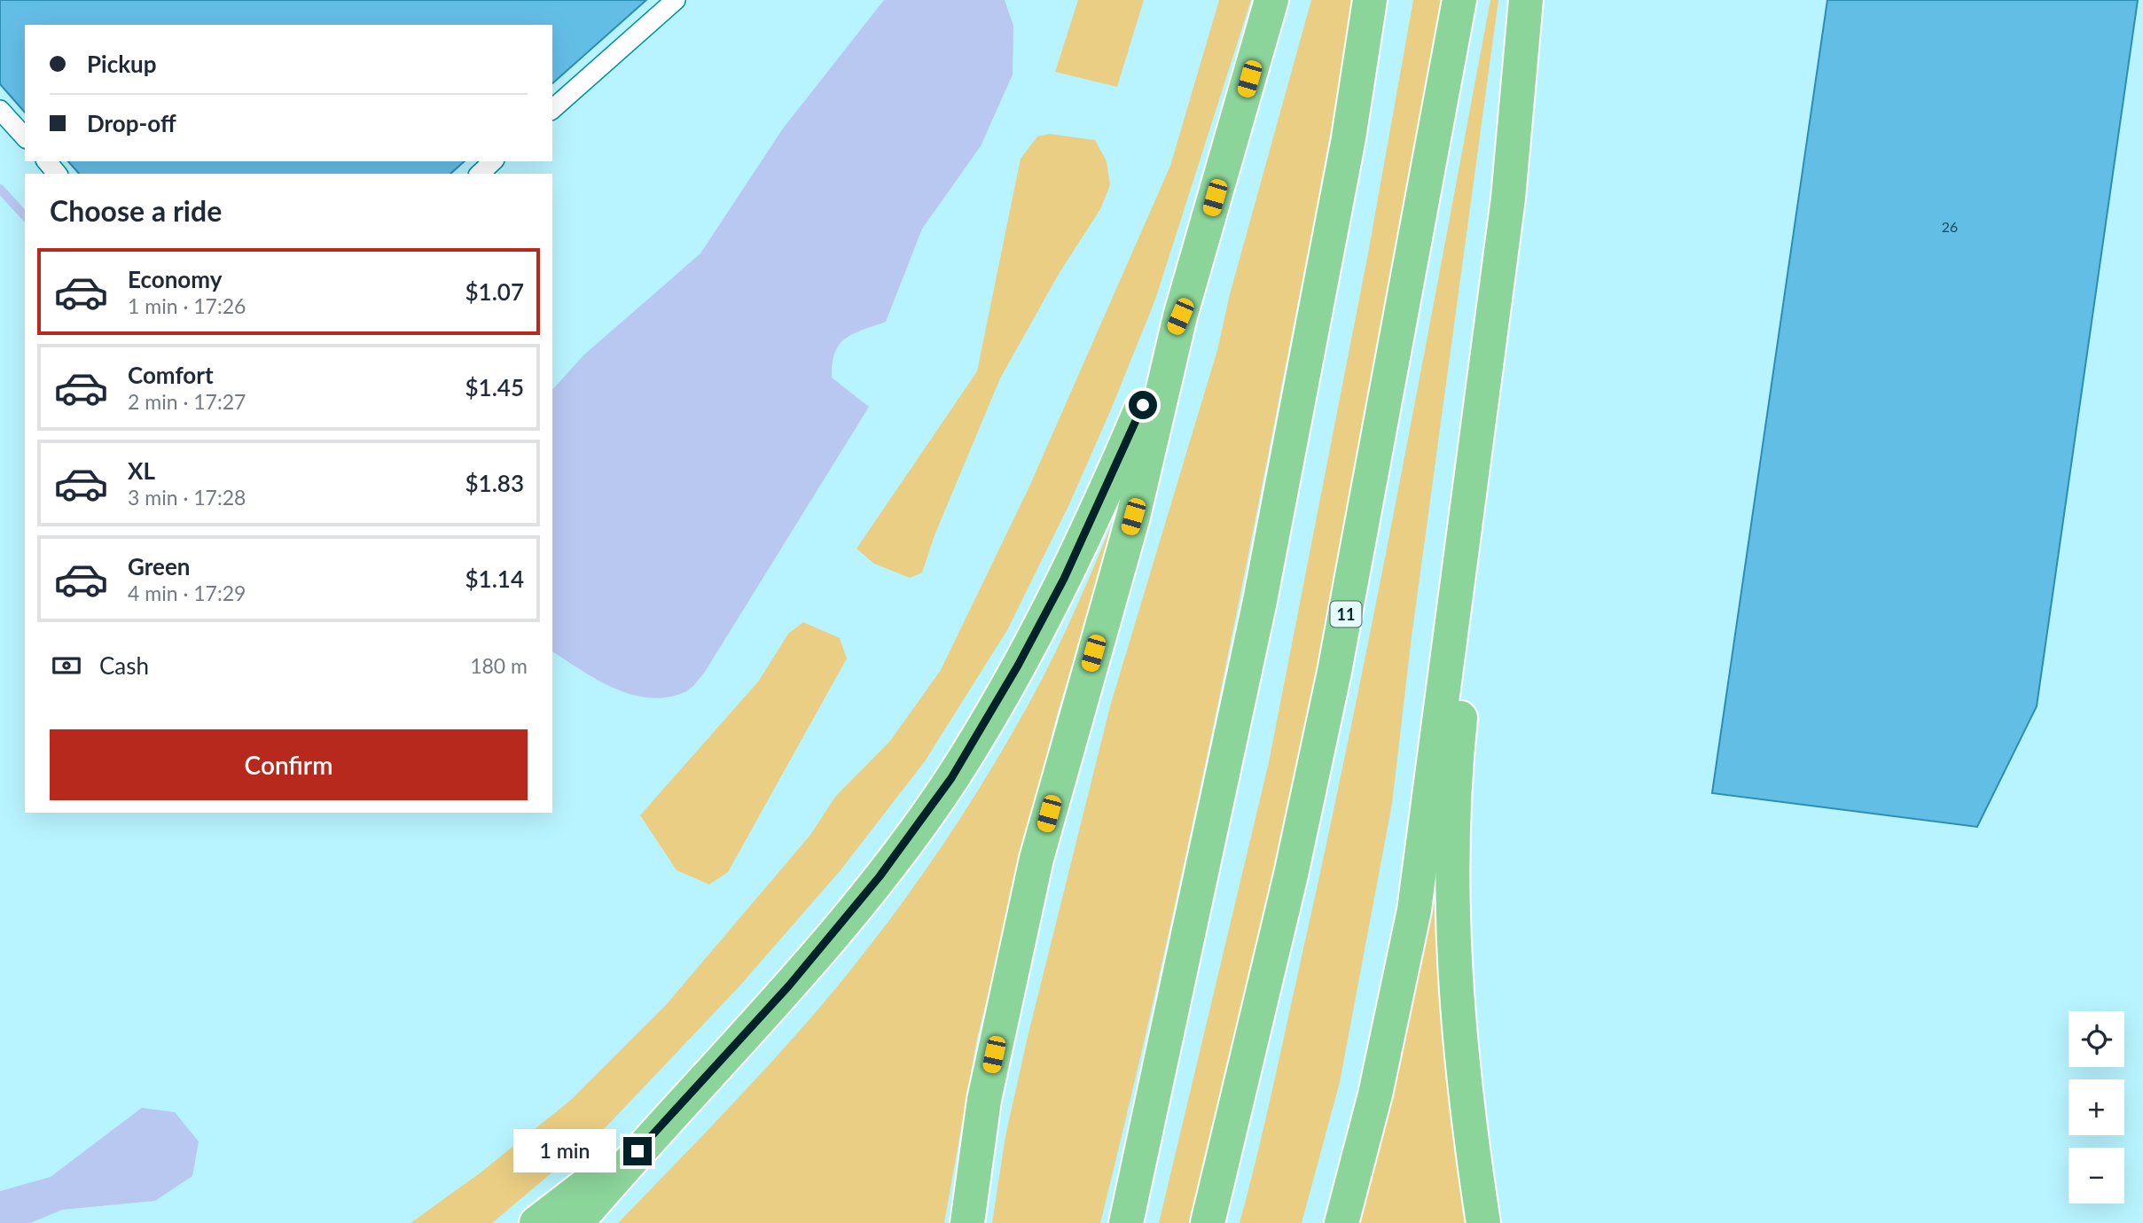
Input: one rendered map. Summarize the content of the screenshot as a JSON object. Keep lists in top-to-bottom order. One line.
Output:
{"streets":{"highway":["11"]},"house_numbers":["26"],"page":{"banner":["Pickup","Drop-off"],"heading":"Choose a ride","list":[{"name":"Economy","note":"1 min · 17:26","value":"$1.07"},{"name":"Comfort","note":"2 min · 17:27","value":"$1.45"},{"name":"XL","note":"3 min · 17:28","value":"$1.83"},{"name":"Green","note":"4 min · 17:29","value":"$1.14"}],"pay":["Cash","180 m"],"buttons":"Confirm","map_buttons":["+","−"],"bubble":"1 min"}}
